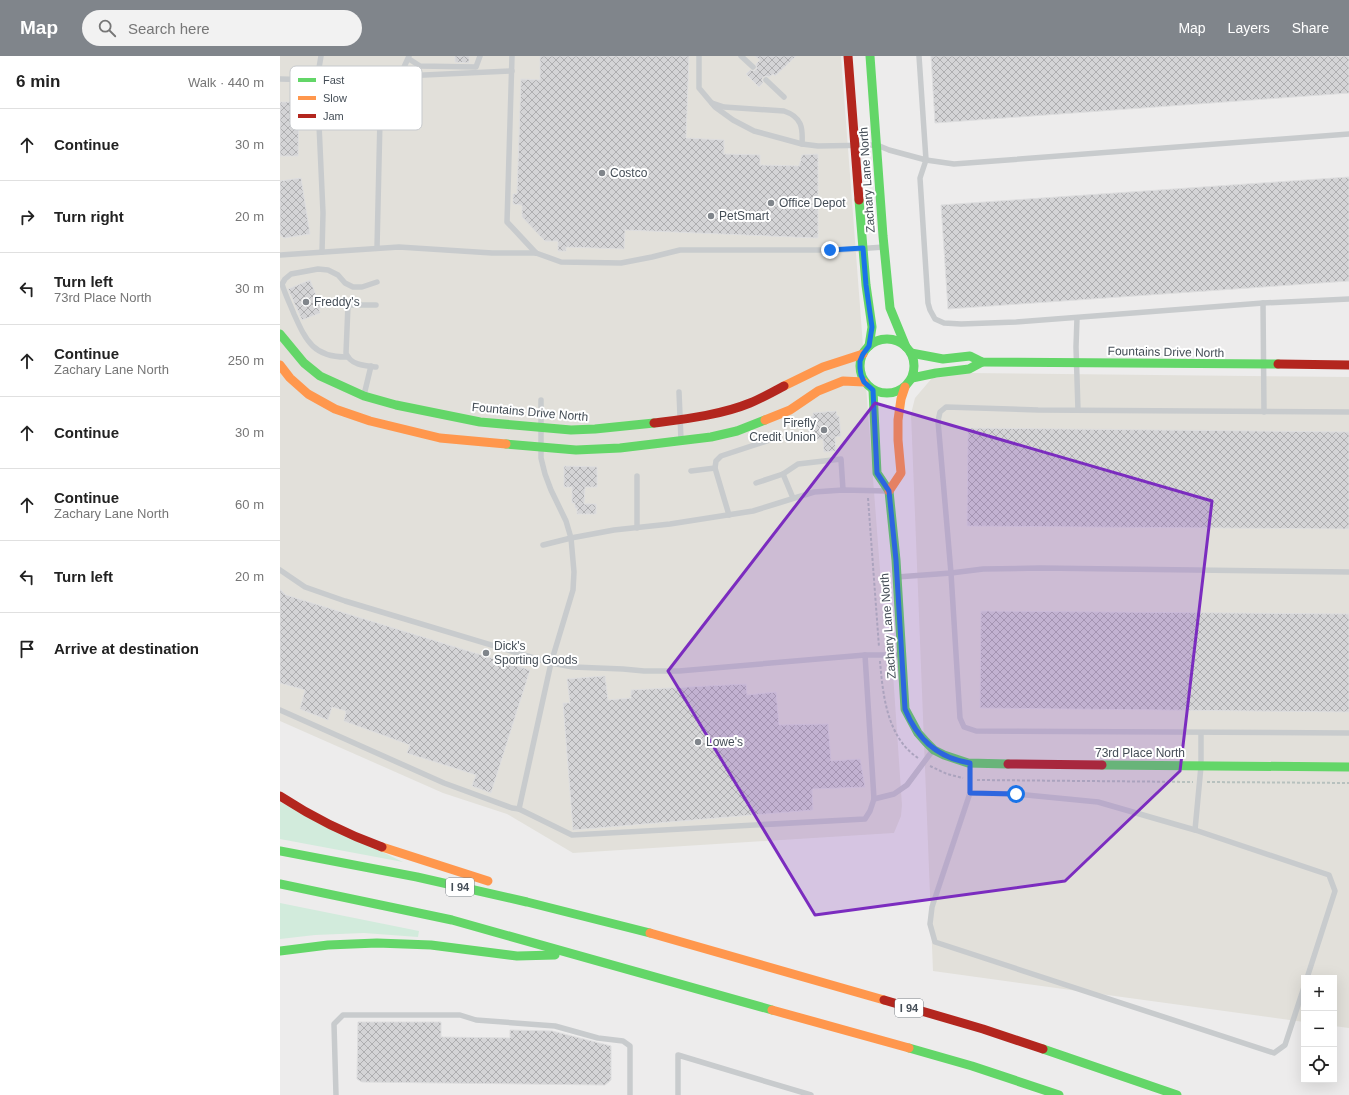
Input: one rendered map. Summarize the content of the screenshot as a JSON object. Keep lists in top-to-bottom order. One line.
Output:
{"streets":{"main road":["Zachary Lane North","Fountains Drive North","73rd Place North","I 94"]},"crossings":[["Zachary Lane North","Fountains Drive North"],["Zachary Lane North","73rd Place North"]],"places":["Costco","Office Depot","PetSmart","Freddy's","Firefly Credit Union","Dick's Sporting Goods","Lowe's"],"legend":["Fast","Slow","Jam"],"page":{"header":"Map","search":"Search here","nav":["Map","Layers","Share"],"heading":["6 min","Walk · 440 m"],"list":[["Continue","30 m"],["Turn right","20 m"],["Turn left","73rd Place North","30 m"],["Continue","Zachary Lane North","250 m"],["Continue","30 m"],["Continue","Zachary Lane North","60 m"],["Turn left","20 m"],"Arrive at destination"],"map_buttons":["+","−"]}}
